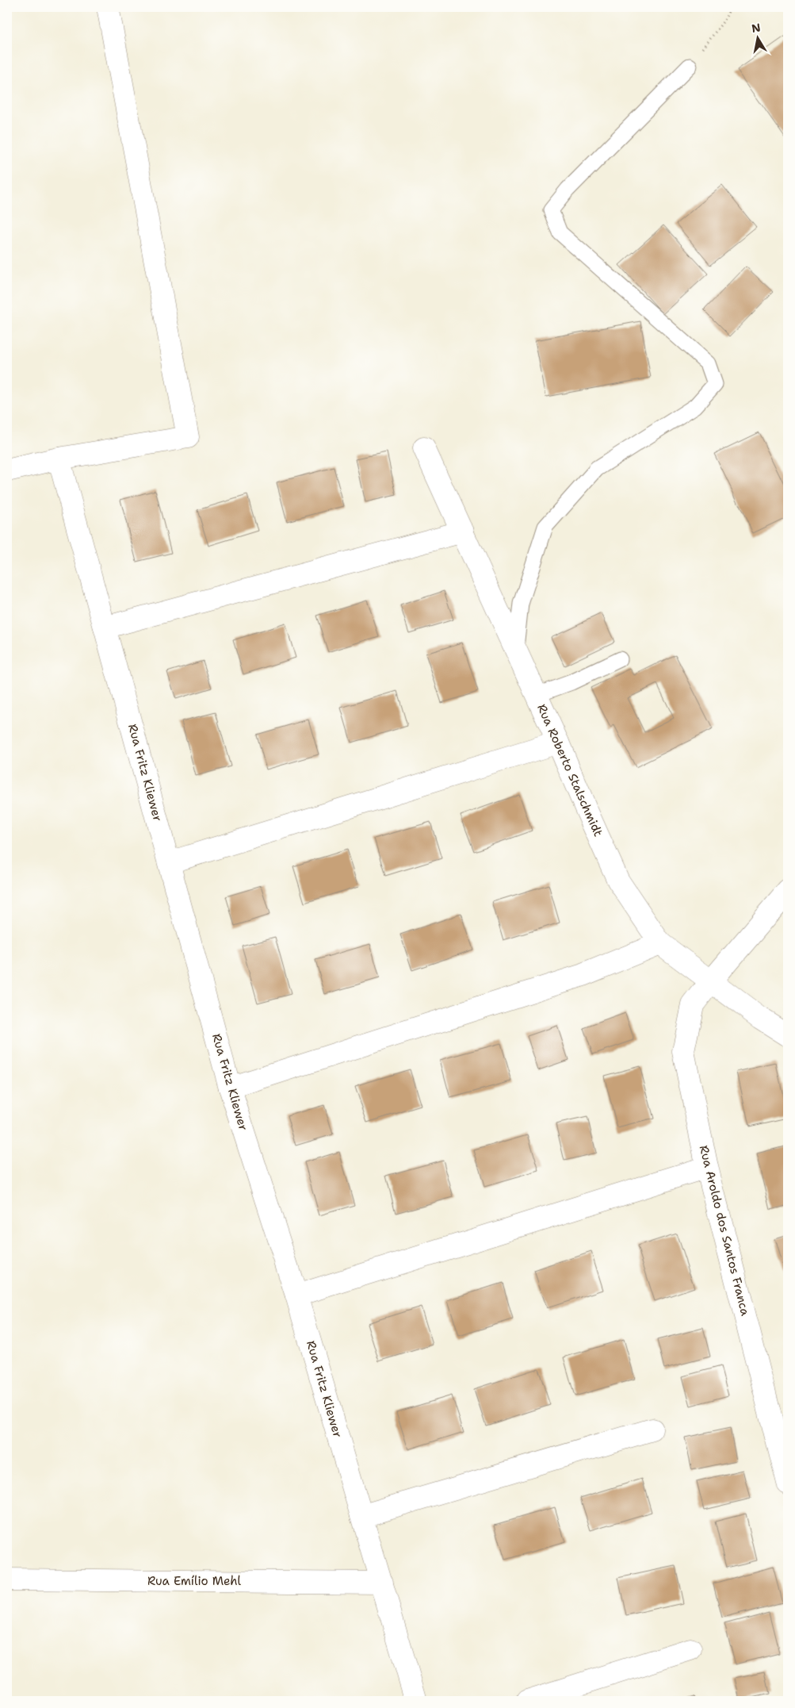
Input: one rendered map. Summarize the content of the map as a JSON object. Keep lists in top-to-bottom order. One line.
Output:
{"streets":{"street":["Rua Roberto Stalschmidt","Rua Fritz Kliewer","Rua Aroldo dos Santos Franca","Rua Emílio Mehl"]},"crossings":[["Rua Roberto Stalschmidt","Rua Aroldo dos Santos Franca"],["Rua Fritz Kliewer","Rua Emílio Mehl"]],"north":"top"}
